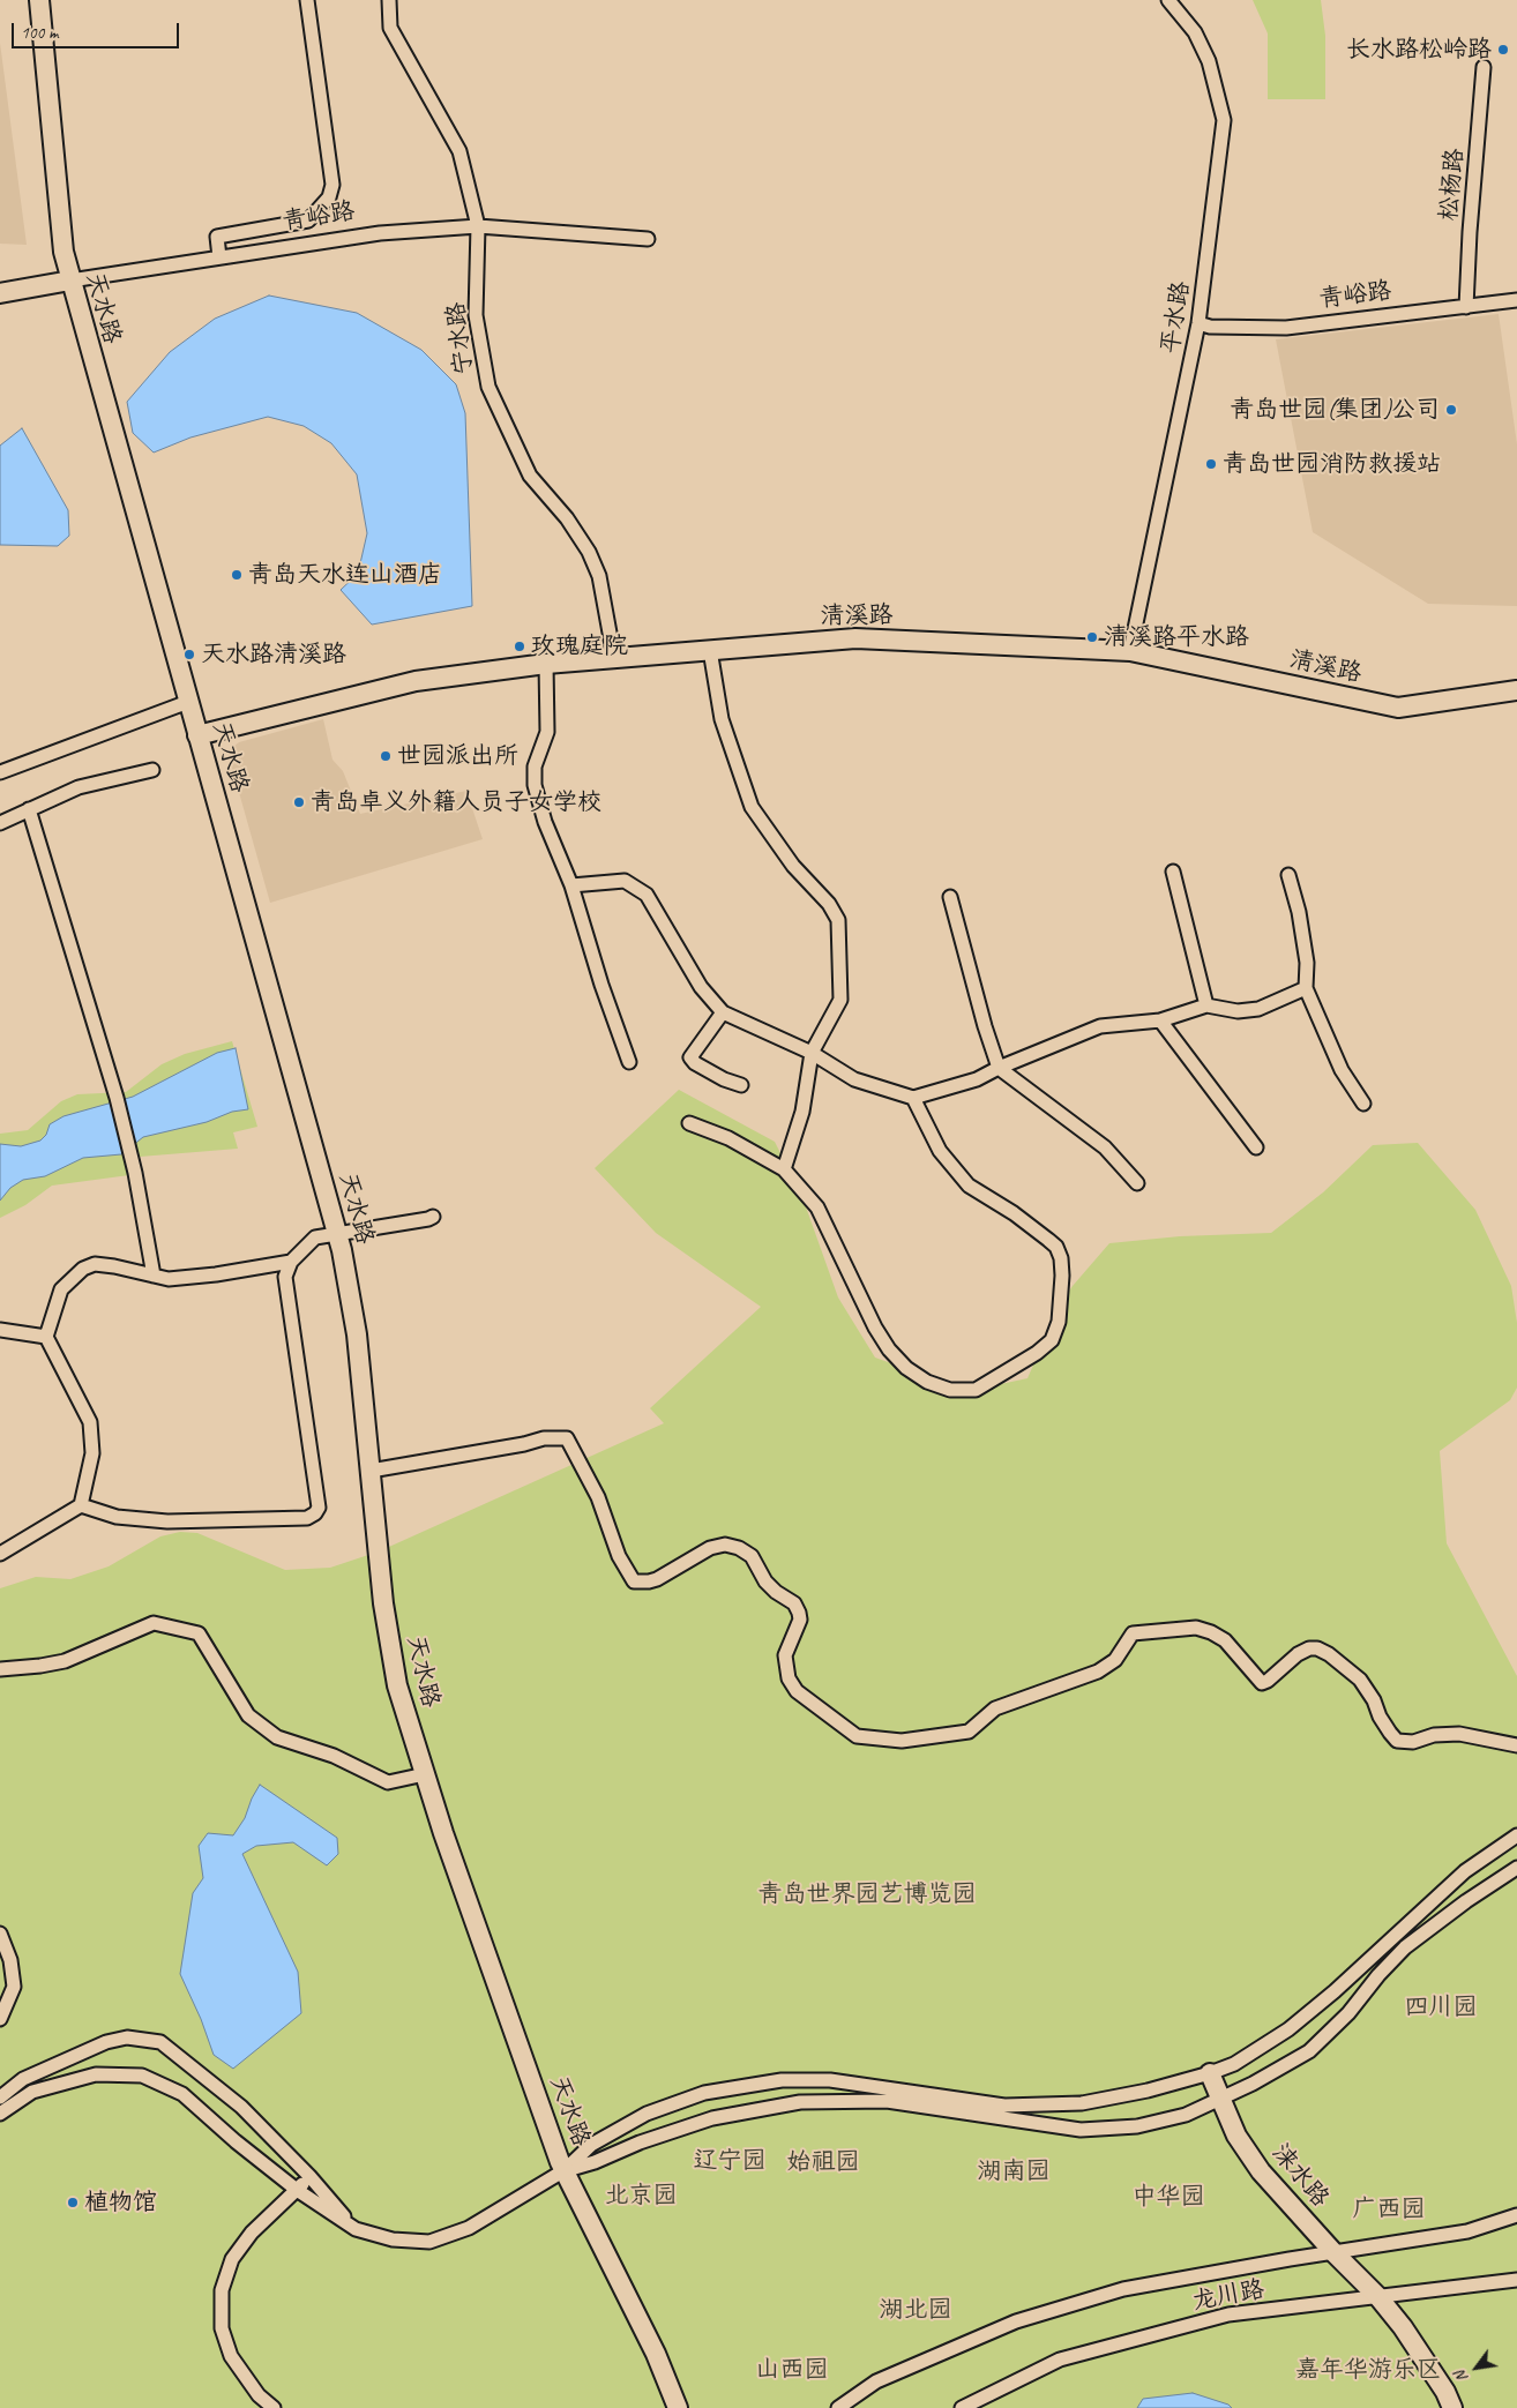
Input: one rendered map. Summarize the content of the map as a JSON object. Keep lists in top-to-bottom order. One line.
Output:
{"streets":{"street":["松杨路","青峪路","天水路","平水路","宁水路","清溪路","涞水路","龙川路"]},"crossings":[["松杨路","青峪路"],["青峪路","天水路"],["青峪路","平水路"],["青峪路","宁水路"],["天水路","清溪路"],["平水路","清溪路"],["宁水路","清溪路"],["涞水路","龙川路"]],"parks":["青岛世界园艺博览园","四川园","辽宁园","始祖园","湖南园","北京园","中华园","广西园","湖北园","山西园","嘉年华游乐区"],"places":["长水路松岭路","青岛世园(集团)公司","青岛世园消防救援站","青岛天水连山酒店","清溪路平水路","玫瑰庭院","天水路清溪路","世园派出所","青岛卓义外籍人员子女学校","植物馆"],"scale_bar":"100 m","north":"bottom left"}
